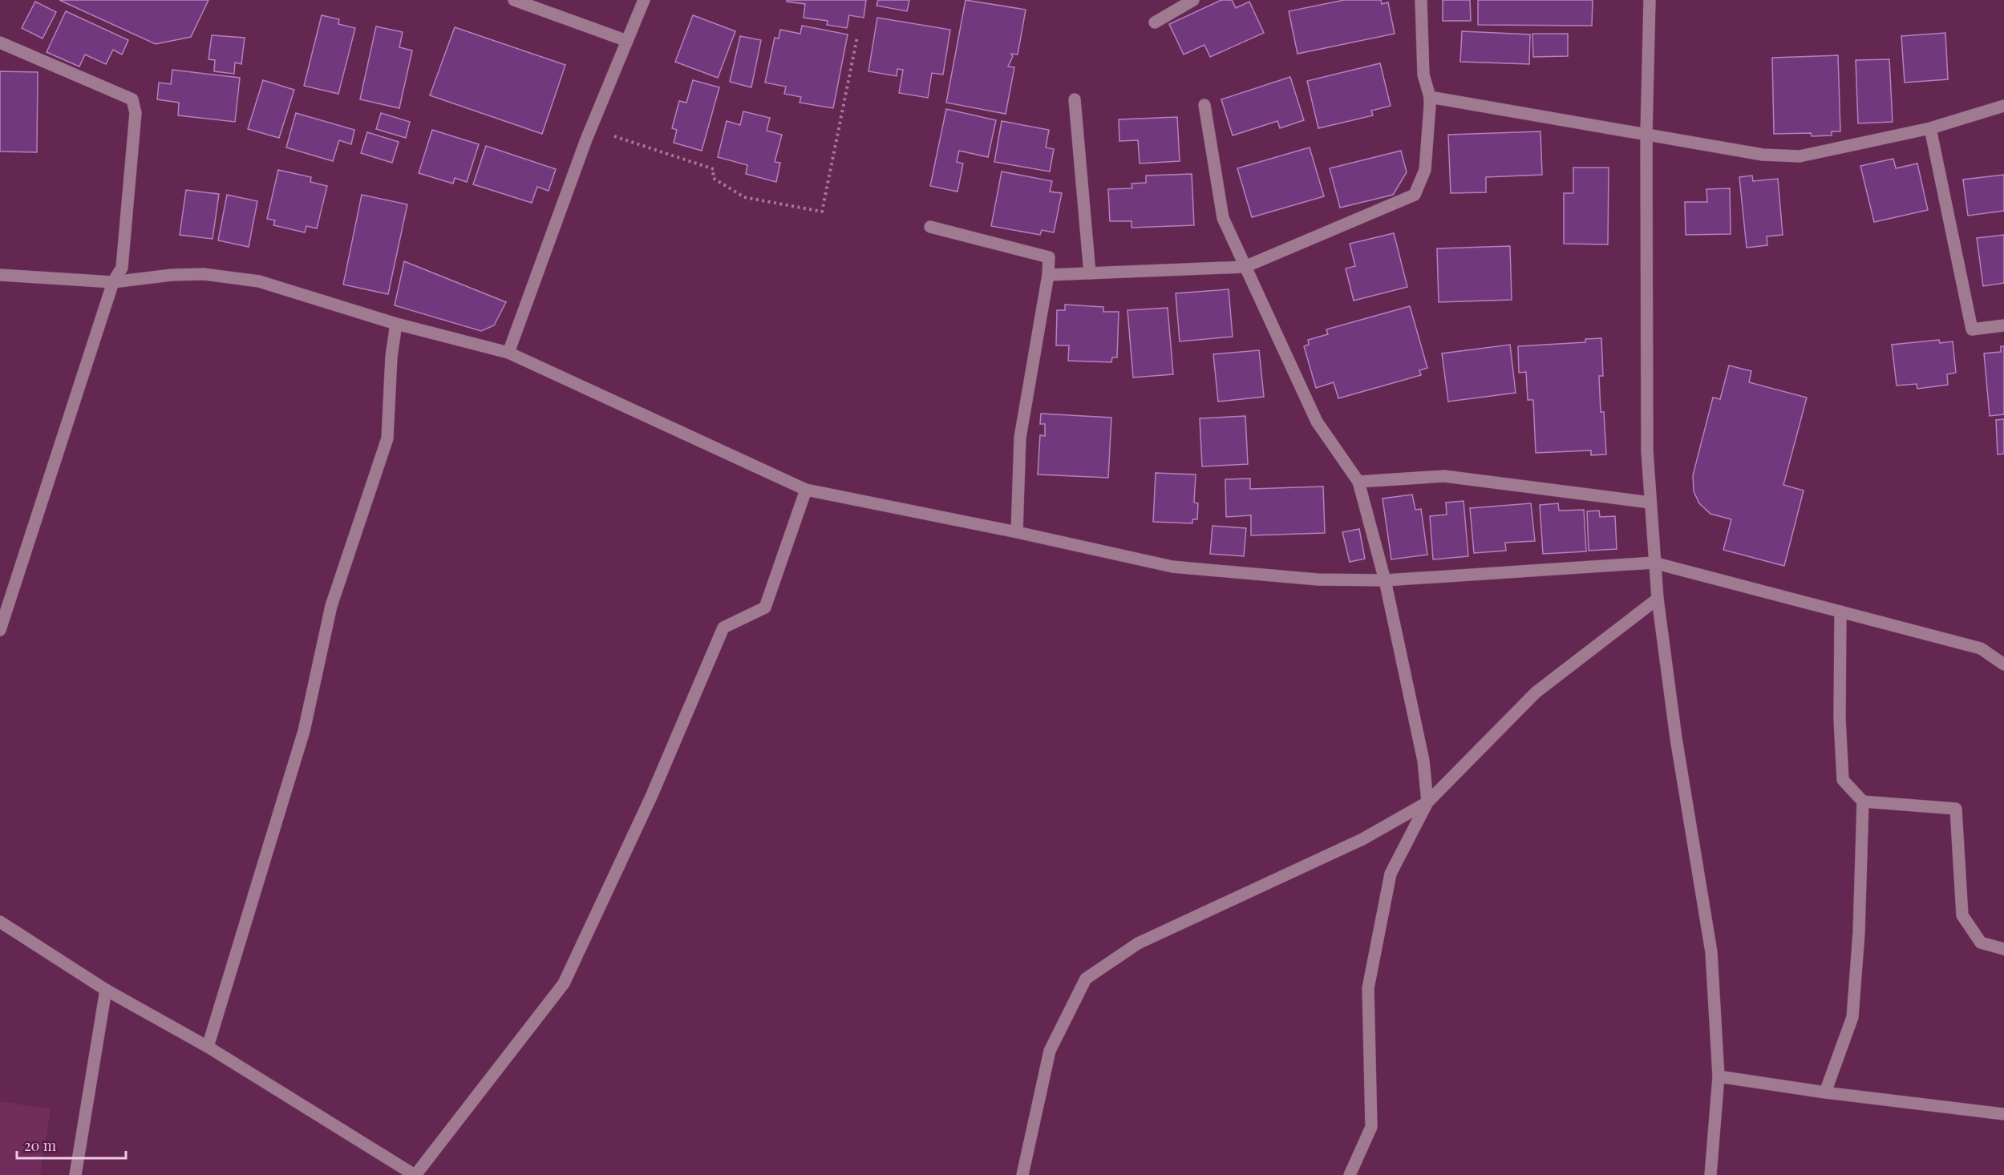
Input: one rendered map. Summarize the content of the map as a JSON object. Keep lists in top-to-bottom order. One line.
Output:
{"scale_bar":"20 m"}
